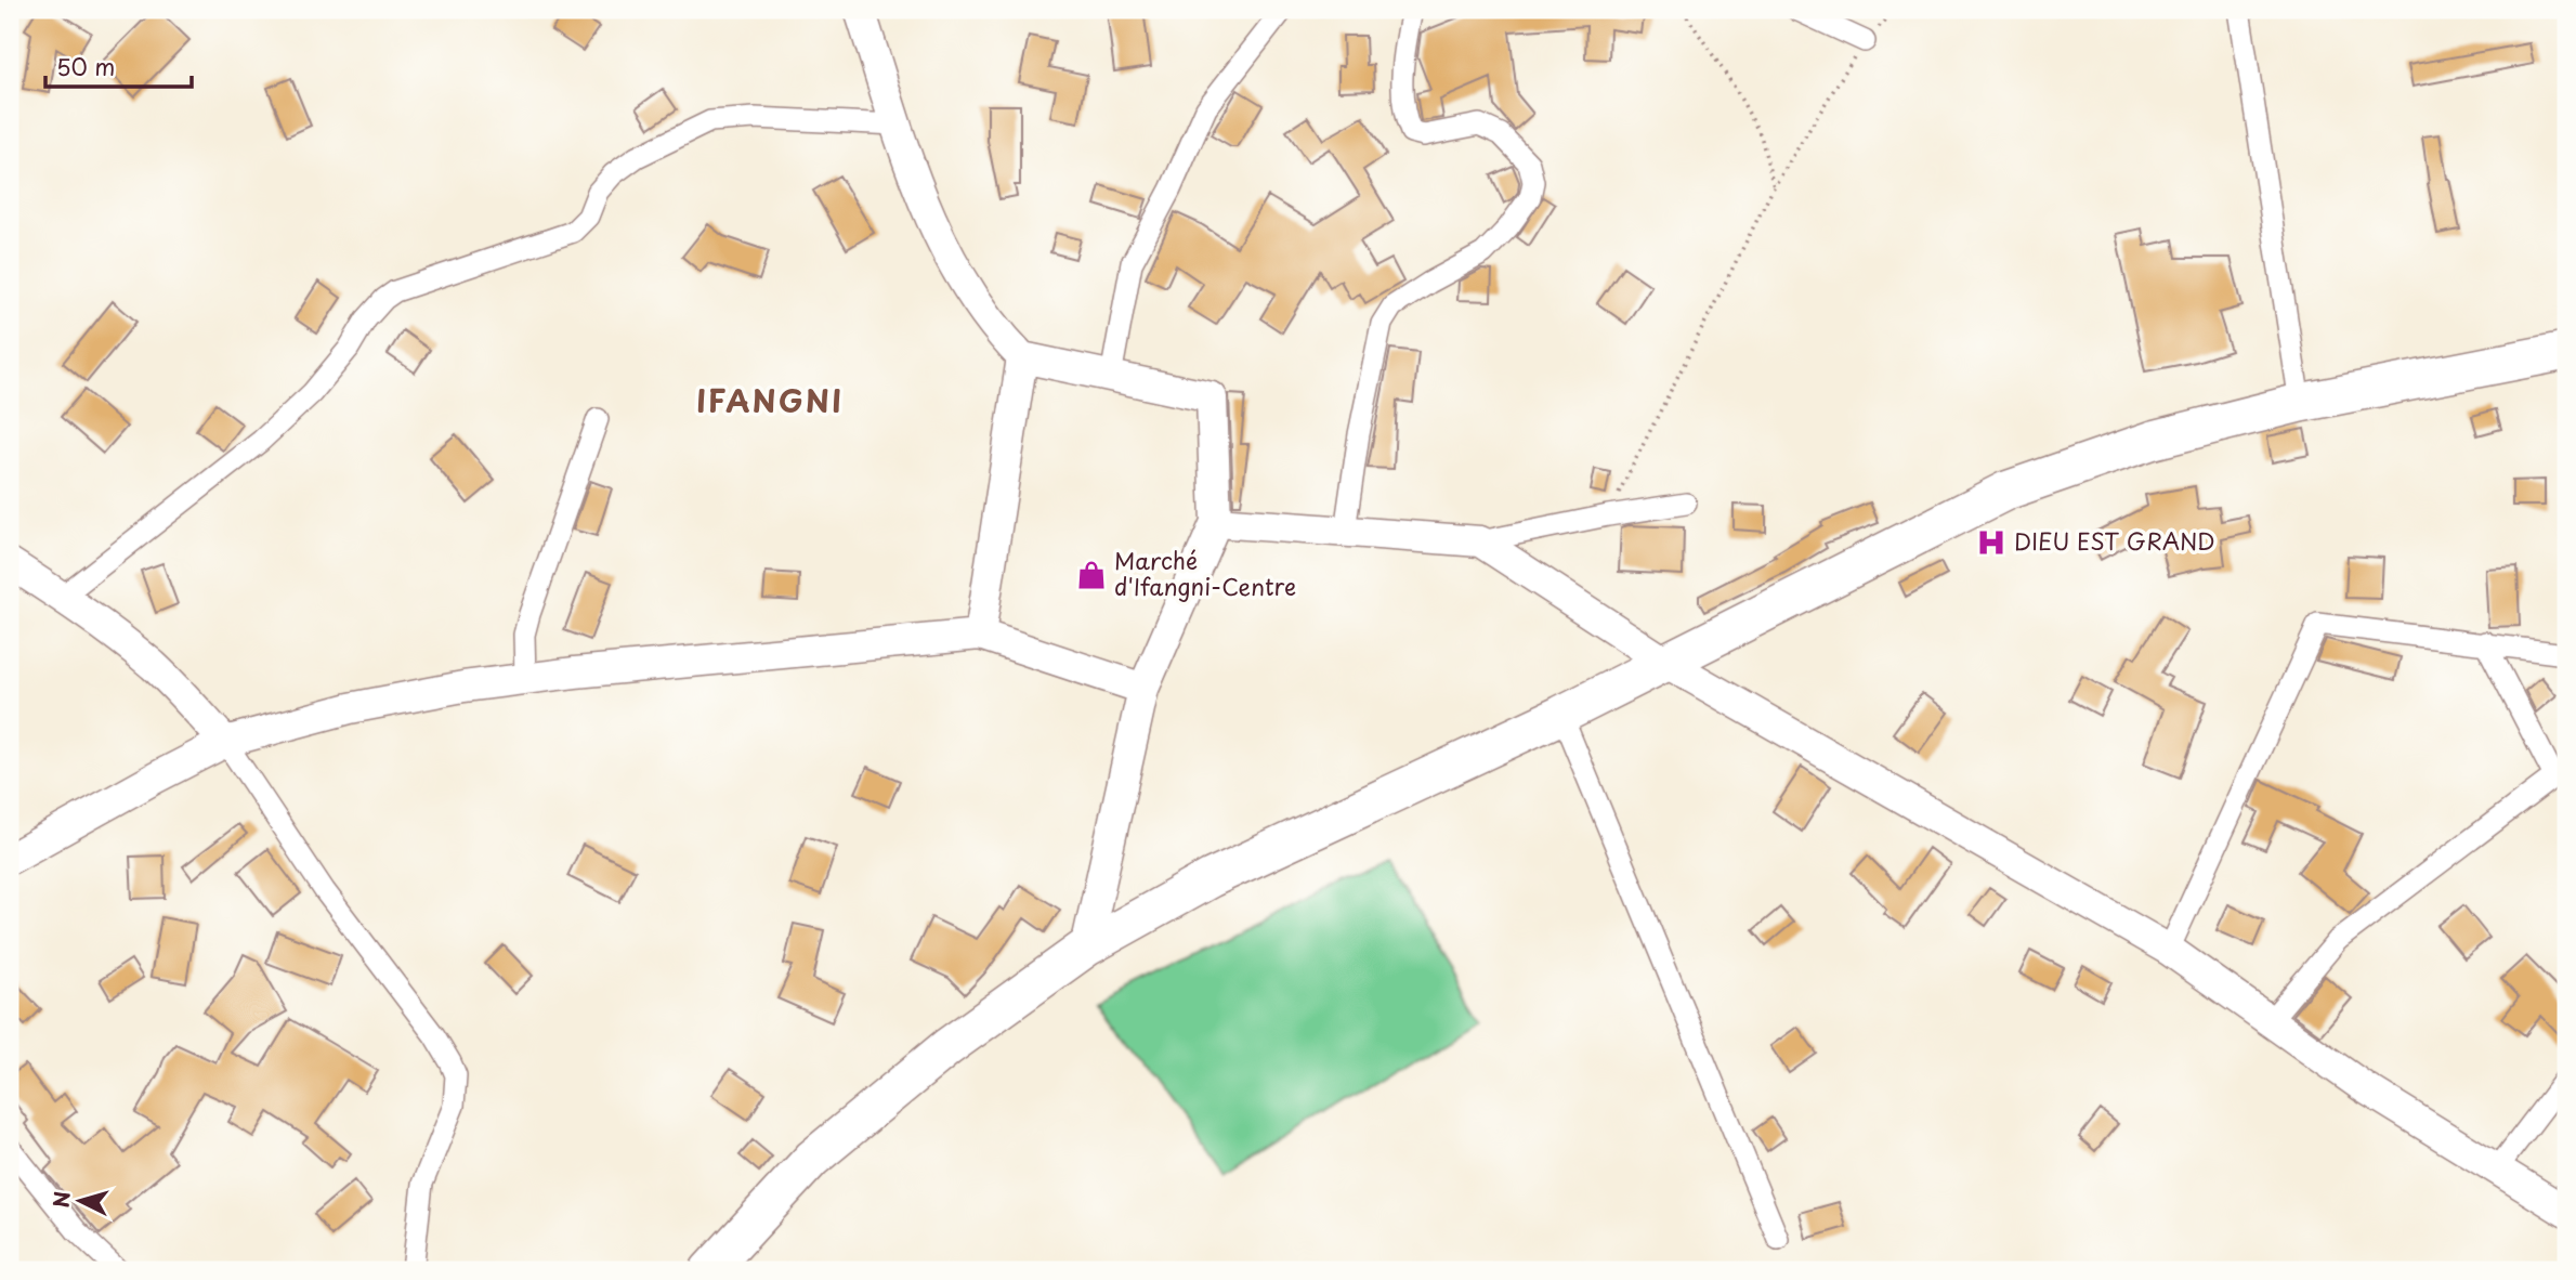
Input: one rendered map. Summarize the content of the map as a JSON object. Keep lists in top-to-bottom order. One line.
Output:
{"districts":["IFANGNI"],"places":{"hospital":["DIEU EST GRAND"],"shop":["Marché d'Ifangni-Centre"]},"scale_bar":"50 m","north":"left"}
